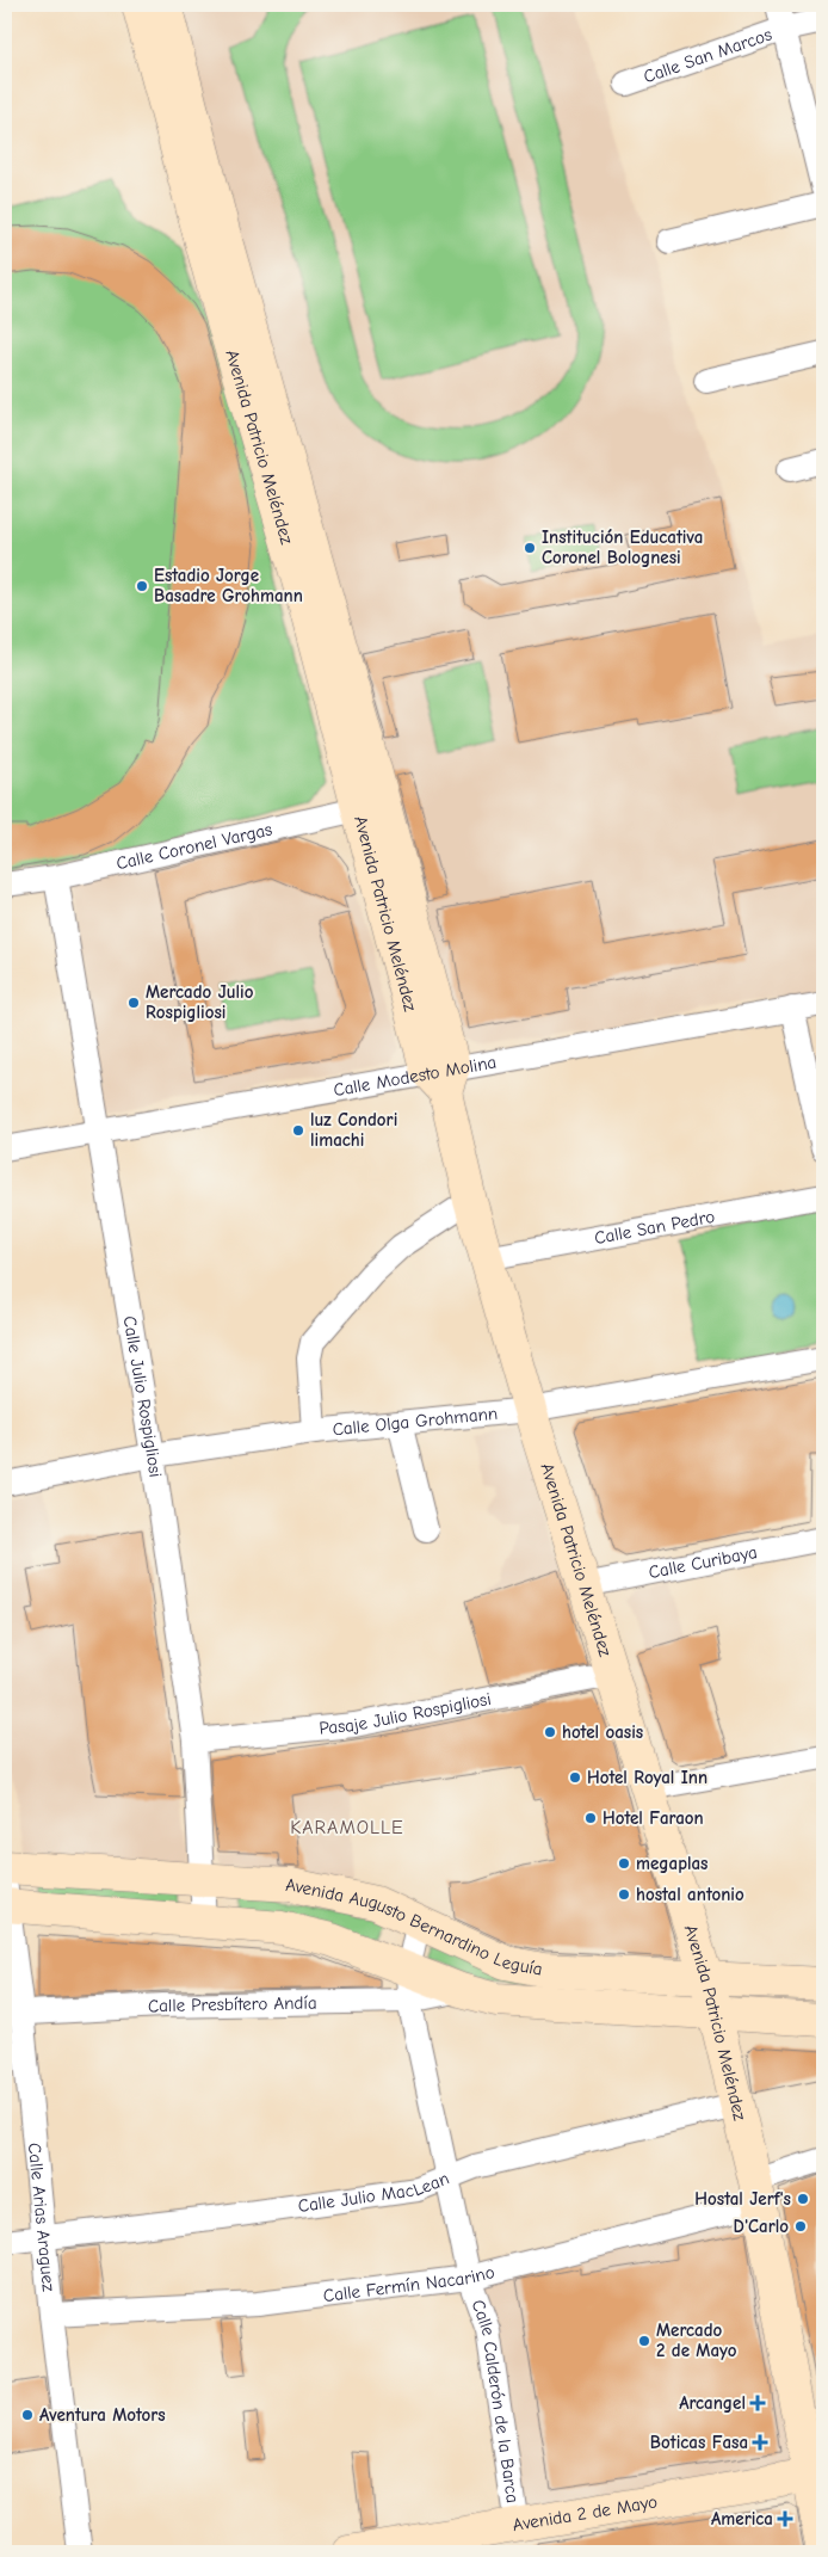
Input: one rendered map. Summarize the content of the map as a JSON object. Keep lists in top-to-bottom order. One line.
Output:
{"streets":{"street":["Calle San Marcos","Avenida Patricio Meléndez","Calle Coronel Vargas","Calle Modesto Molina","Calle San Pedro","Calle Julio Rospigliosi","Calle Olga Grohmann","Calle Curibaya","Pasaje Julio Rospigliosi","Avenida Augusto Bernardino Leguía","Calle Presbítero Andía","Calle Julio MacLean","Calle Arias Araguez","Calle Fermín Nacarino","Calle Calderón de la Barca","Avenida 2 de Mayo"]},"crossings":[["Avenida Patricio Meléndez","Calle Coronel Vargas"],["Avenida Patricio Meléndez","Calle Modesto Molina"],["Avenida Patricio Meléndez","Calle San Pedro"],["Avenida Patricio Meléndez","Calle Olga Grohmann"],["Avenida Patricio Meléndez","Calle Curibaya"],["Avenida Patricio Meléndez","Pasaje Julio Rospigliosi"],["Avenida Patricio Meléndez","Avenida Augusto Bernardino Leguía"],["Avenida Patricio Meléndez","Calle Julio MacLean"],["Avenida Patricio Meléndez","Calle Fermín Nacarino"],["Avenida Patricio Meléndez","Avenida 2 de Mayo"],["Calle Coronel Vargas","Calle Julio Rospigliosi"],["Calle Modesto Molina","Calle Julio Rospigliosi"],["Calle Julio Rospigliosi","Calle Olga Grohmann"],["Calle Julio Rospigliosi","Pasaje Julio Rospigliosi"],["Calle Julio Rospigliosi","Avenida Augusto Bernardino Leguía"],["Avenida Augusto Bernardino Leguía","Calle Presbítero Andía"],["Avenida Augusto Bernardino Leguía","Calle Arias Araguez"],["Avenida Augusto Bernardino Leguía","Calle Calderón de la Barca"],["Calle Presbítero Andía","Calle Arias Araguez"],["Calle Presbítero Andía","Calle Calderón de la Barca"],["Calle Julio MacLean","Calle Arias Araguez"],["Calle Julio MacLean","Calle Calderón de la Barca"],["Calle Arias Araguez","Calle Fermín Nacarino"],["Calle Fermín Nacarino","Calle Calderón de la Barca"],["Calle Calderón de la Barca","Avenida 2 de Mayo"]],"districts":["KARAMOLLE"],"places":{"other":["Institución Educativa Coronel Bolognesi","Estadio Jorge Basadre Grohmann","Mercado Julio Rospigliosi","luz Condori limachi","hotel oasis","Hotel Royal Inn","Hotel Faraon","megaplas","hostal antonio","Hostal Jerf's","D'Carlo","Mercado 2 de Mayo","Aventura Motors"],"health":["Arcangel","Boticas Fasa","America"]}}
